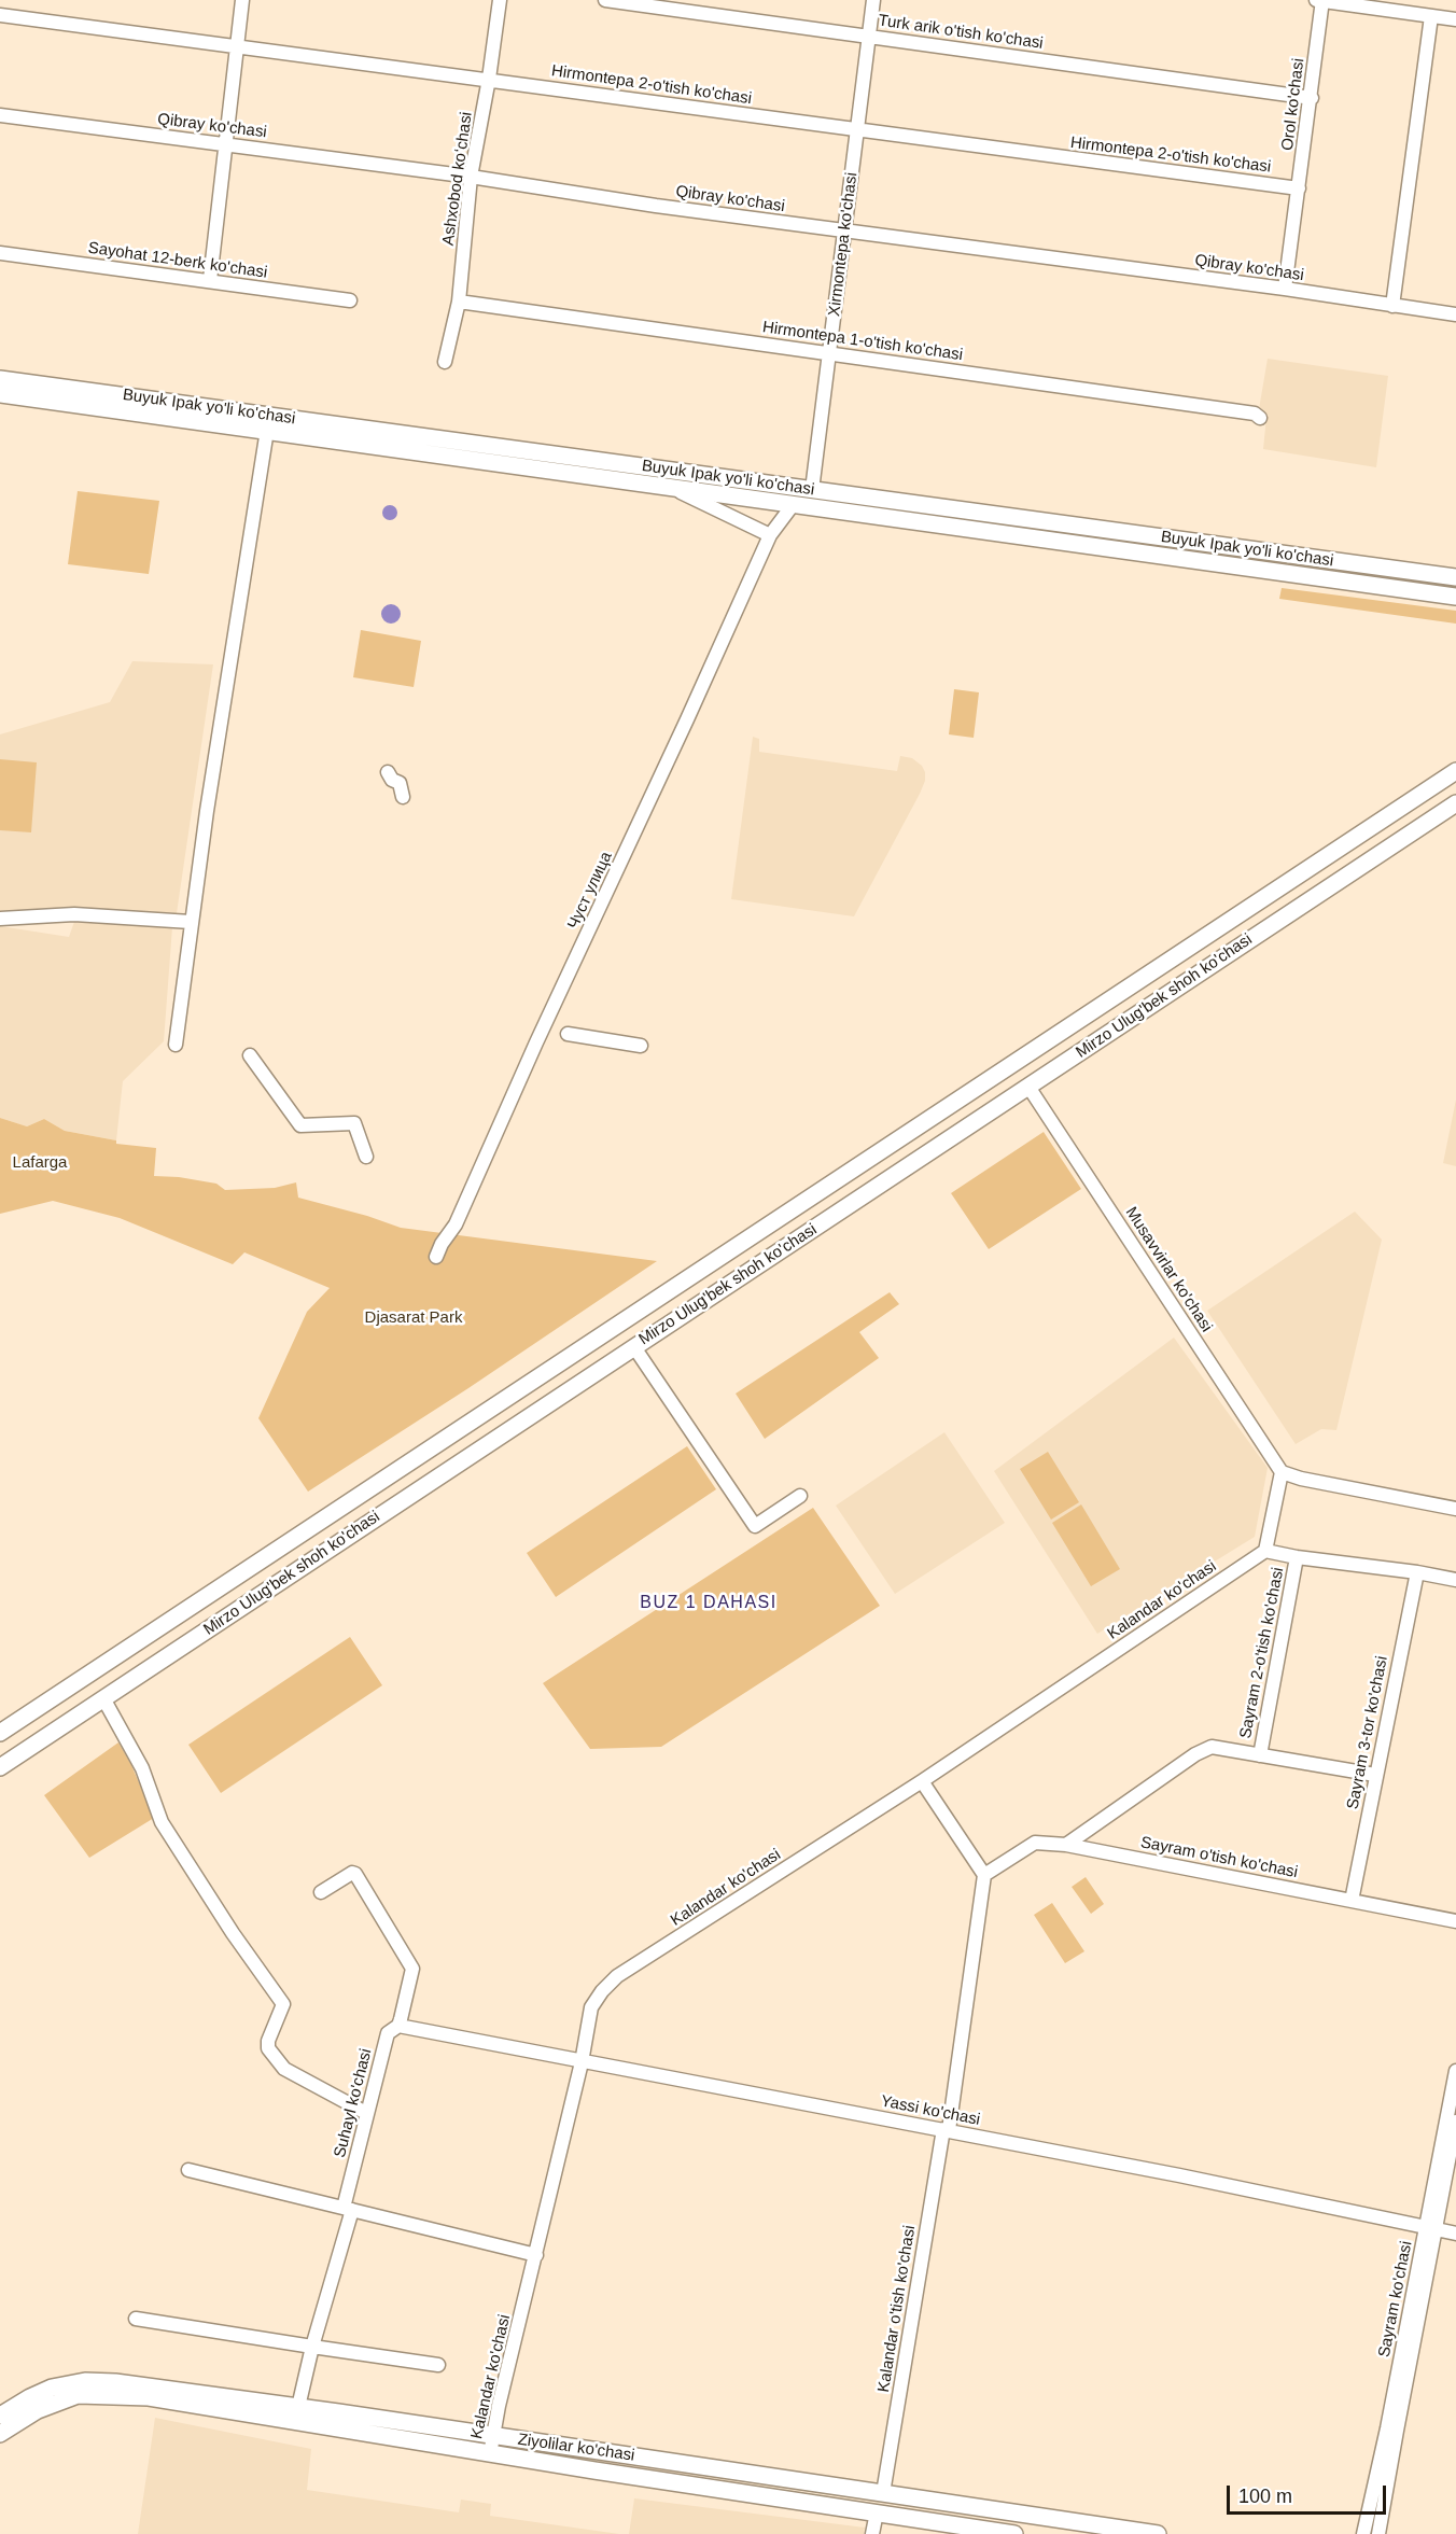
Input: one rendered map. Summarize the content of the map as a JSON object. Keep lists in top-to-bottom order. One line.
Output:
{"streets":{"main road":["Xirmontepa ko'chasi","Buyuk Ipak yo'li ko'chasi","Mirzo Ulug'bek shoh ko'chasi","Ziyolilar ko'chasi"],"street":["Turk arik o'tish ko'chasi","Hirmontepa 2-o'tish ko'chasi","Orol ko'chasi","Qibray ko'chasi","Ashxobod koʻchasi","Sayohat 12-berk ko'chasi","Hirmontepa 1-o'tish ko'chasi","Чуст улица","Musavvirlar ko'chasi","Kalandar ko'chasi","Sayram 2-o'tish ko'chasi","Sayram 3-tor ko'chasi","Sayram o'tish ko'chasi","Suhayl ko'chasi","Yassi ko'chasi","Sayram ko'chasi","Kalandar o'tish ko'chasi"]},"crossings":[["Turk arik o'tish ko'chasi","Orol ko'chasi"],["Turk arik o'tish ko'chasi","Xirmontepa ko'chasi"],["Hirmontepa 2-o'tish ko'chasi","Orol ko'chasi"],["Hirmontepa 2-o'tish ko'chasi","Ashxobod koʻchasi"],["Hirmontepa 2-o'tish ko'chasi","Xirmontepa ko'chasi"],["Orol ko'chasi","Qibray ko'chasi"],["Qibray ko'chasi","Ashxobod koʻchasi"],["Qibray ko'chasi","Xirmontepa ko'chasi"],["Ashxobod koʻchasi","Hirmontepa 1-o'tish ko'chasi"],["Xirmontepa ko'chasi","Hirmontepa 1-o'tish ko'chasi"],["Xirmontepa ko'chasi","Buyuk Ipak yo'li ko'chasi"],["Buyuk Ipak yo'li ko'chasi","Чуст улица"],["Mirzo Ulug'bek shoh ko'chasi","Musavvirlar ko'chasi"],["Kalandar ko'chasi","Yassi ko'chasi"],["Kalandar ko'chasi","Ziyolilar ko'chasi"],["Sayram 3-tor ko'chasi","Sayram o'tish ko'chasi"],["Sayram o'tish ko'chasi","Kalandar o'tish ko'chasi"],["Suhayl ko'chasi","Yassi ko'chasi"],["Suhayl ko'chasi","Ziyolilar ko'chasi"],["Yassi ko'chasi","Sayram ko'chasi"],["Yassi ko'chasi","Kalandar o'tish ko'chasi"],["Kalandar o'tish ko'chasi","Ziyolilar ko'chasi"]],"districts":["BUZ 1 DAHASI"],"parks":["Lafarga","Djasarat Park"],"scale_bar":"100 m"}
